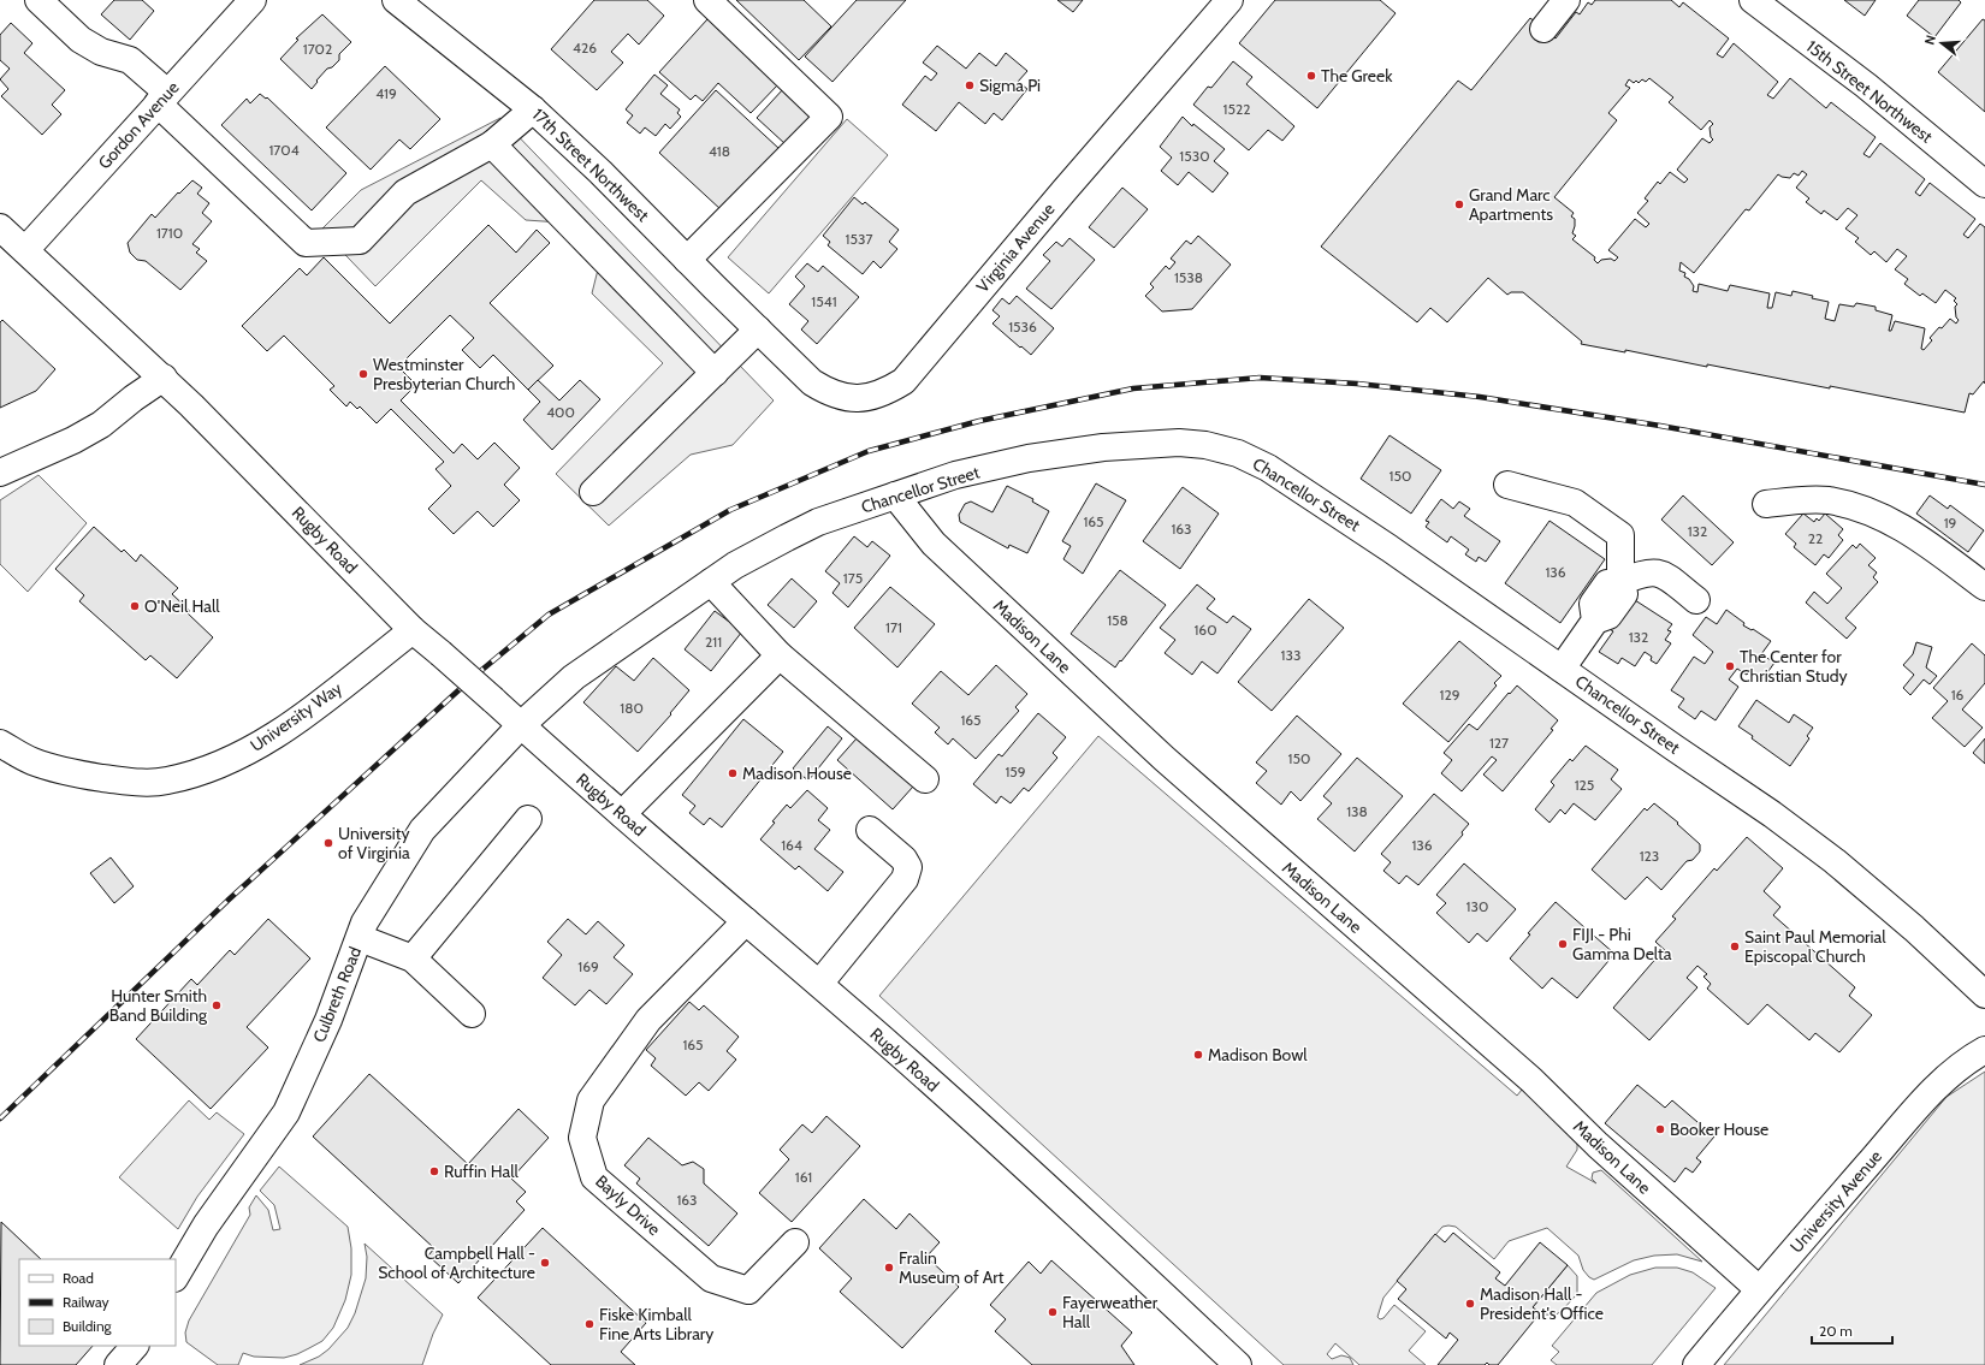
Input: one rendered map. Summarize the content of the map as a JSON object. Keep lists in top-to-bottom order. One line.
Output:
{"streets":{"street":["15th Street Northwest","Gordon Avenue","17th Street Northwest","Virginia Avenue","Chancellor Street","Rugby Road","Madison Lane","University Way","Culbreth Road","University Avenue","Bayly Drive"]},"crossings":[["Gordon Avenue","Rugby Road"],["17th Street Northwest","Virginia Avenue"],["Chancellor Street","Rugby Road"],["Chancellor Street","Madison Lane"],["Chancellor Street","Culbreth Road"],["Rugby Road","University Way"],["Rugby Road","Culbreth Road"],["Rugby Road","Bayly Drive"],["Madison Lane","University Avenue"]],"places":["The Greek","Sigma Pi","Grand Marc Apartments","Westminster Presbyterian Church","O'Neil Hall","The Center for Christian Study","Madison House","University of Virginia","FIJI - Phi Gamma Delta","Saint Paul Memorial Episcopal Church","Hunter Smith Band Building","Madison Bowl","Booker House","Ruffin Hall","Campbell Hall - School of Architecture","Fralin Museum of Art","Madison Hall - President's Office","Fayerweather Hall","Fiske Kimball Fine Arts Library"],"house_numbers":["426","1702","419","1522","1704","418","1530","1710","1537","1538","1541","1536","400","150","165","19","163","132","22","136","175","158","171","160","132","211","133","129","16","180","165","127","150","159","125","138","164","136","123","130","169","165","161","163"],"legend":["Road","Railway","Building"],"scale_bar":"20 m","north":"left"}
